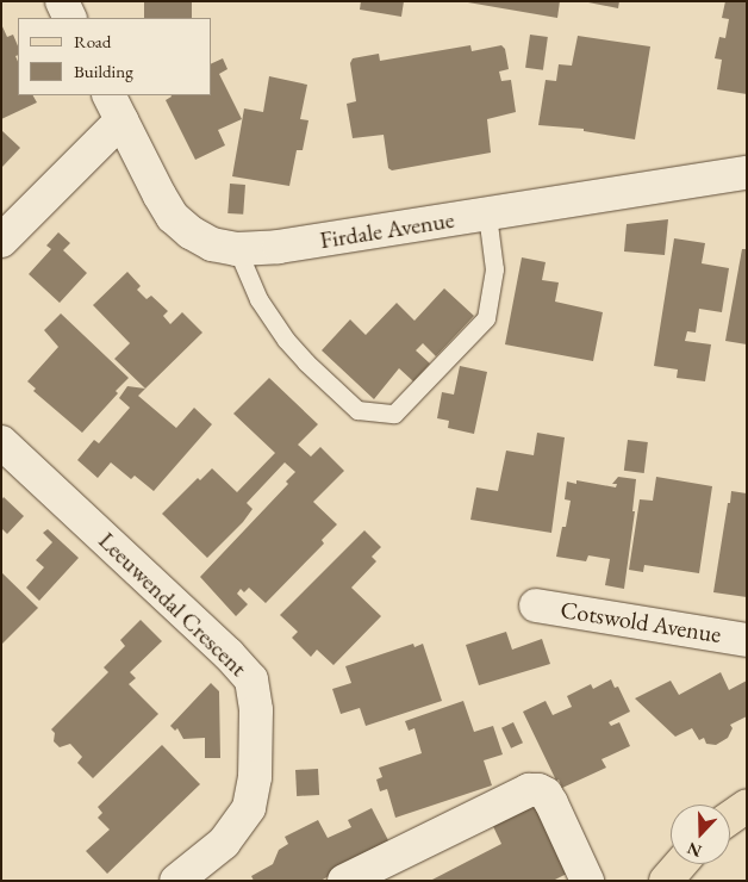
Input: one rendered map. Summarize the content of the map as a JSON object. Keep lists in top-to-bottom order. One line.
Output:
{"streets":{"street":["Firdale Avenue","Leeuwendal Crescent","Cotswold Avenue"]},"legend":["Road","Building"],"north":"bottom"}
